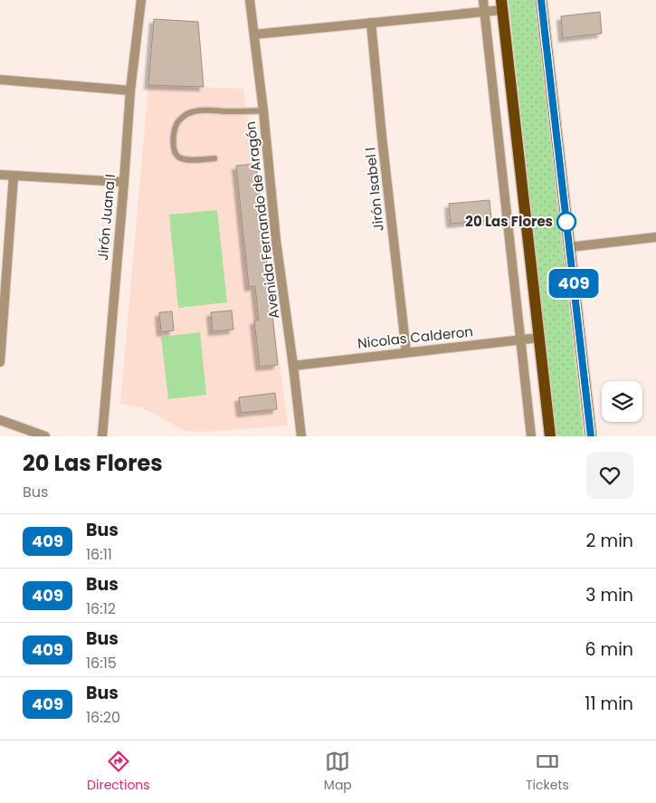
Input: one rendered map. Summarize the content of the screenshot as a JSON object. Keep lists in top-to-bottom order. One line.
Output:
{"streets":{"street":["Jirón Isabel I","Jirón Juana I","Avenida Fernando de Aragón","Nicolas Calderon"]},"crossings":[["Jirón Isabel I","Nicolas Calderon"],["Avenida Fernando de Aragón","Nicolas Calderon"]],"places":["20 Las Flores"],"lines":["bus line 409"],"page":{"on_map":"409","heading":["20 Las Flores","Bus"],"list":[{"mark":"409","name":"Bus","note":"16:11","value":"2 min"},{"mark":"409","name":"Bus","note":"16:12","value":"3 min"},{"mark":"409","name":"Bus","note":"16:15","value":"6 min"},{"mark":"409","name":"Bus","note":"16:20","value":"11 min"}],"tabs":["Directions","Map","Tickets"]}}
